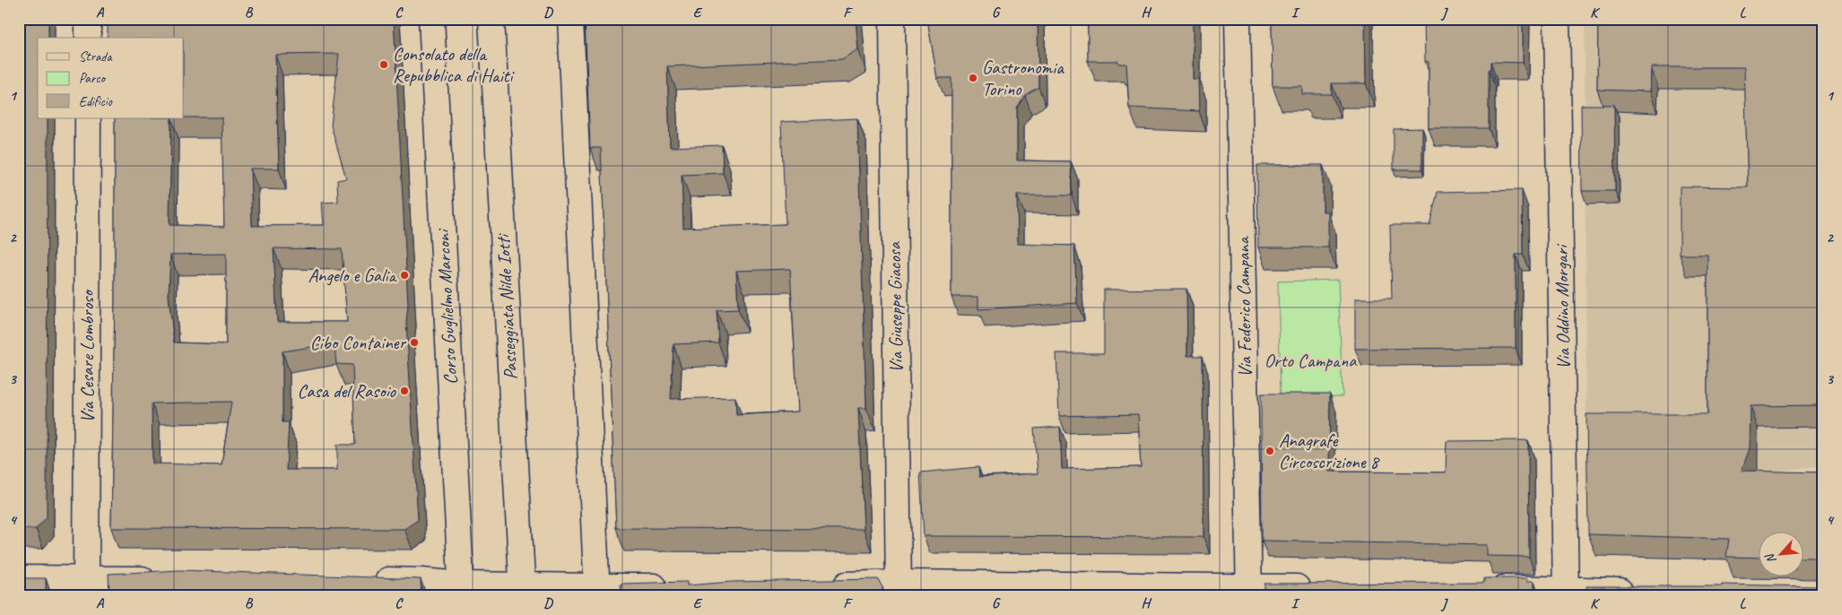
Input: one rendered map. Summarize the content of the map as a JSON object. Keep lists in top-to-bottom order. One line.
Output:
{"streets":{"street":["Corso Guglielmo Marconi","Passeggiata Nilde Iotti","Via Giuseppe Giacosa","Via Federico Campana","Via Oddino Morgari","Via Cesare Lombroso"]},"parks":["Orto Campana"],"places":["Consolato della Repubblica di Haiti","Gastronomia Torino","Angelo e Galia","Cibo Container","Casa del Rasoio","Anagrafe Circoscrizione 8"],"legend":["Strada","Parco","Edificio"],"north":"bottom left","grid":{"columns":["A","B","C","D","E","F","G","H","I","J","K","L"],"rows":["1","2","3","4"]}}
